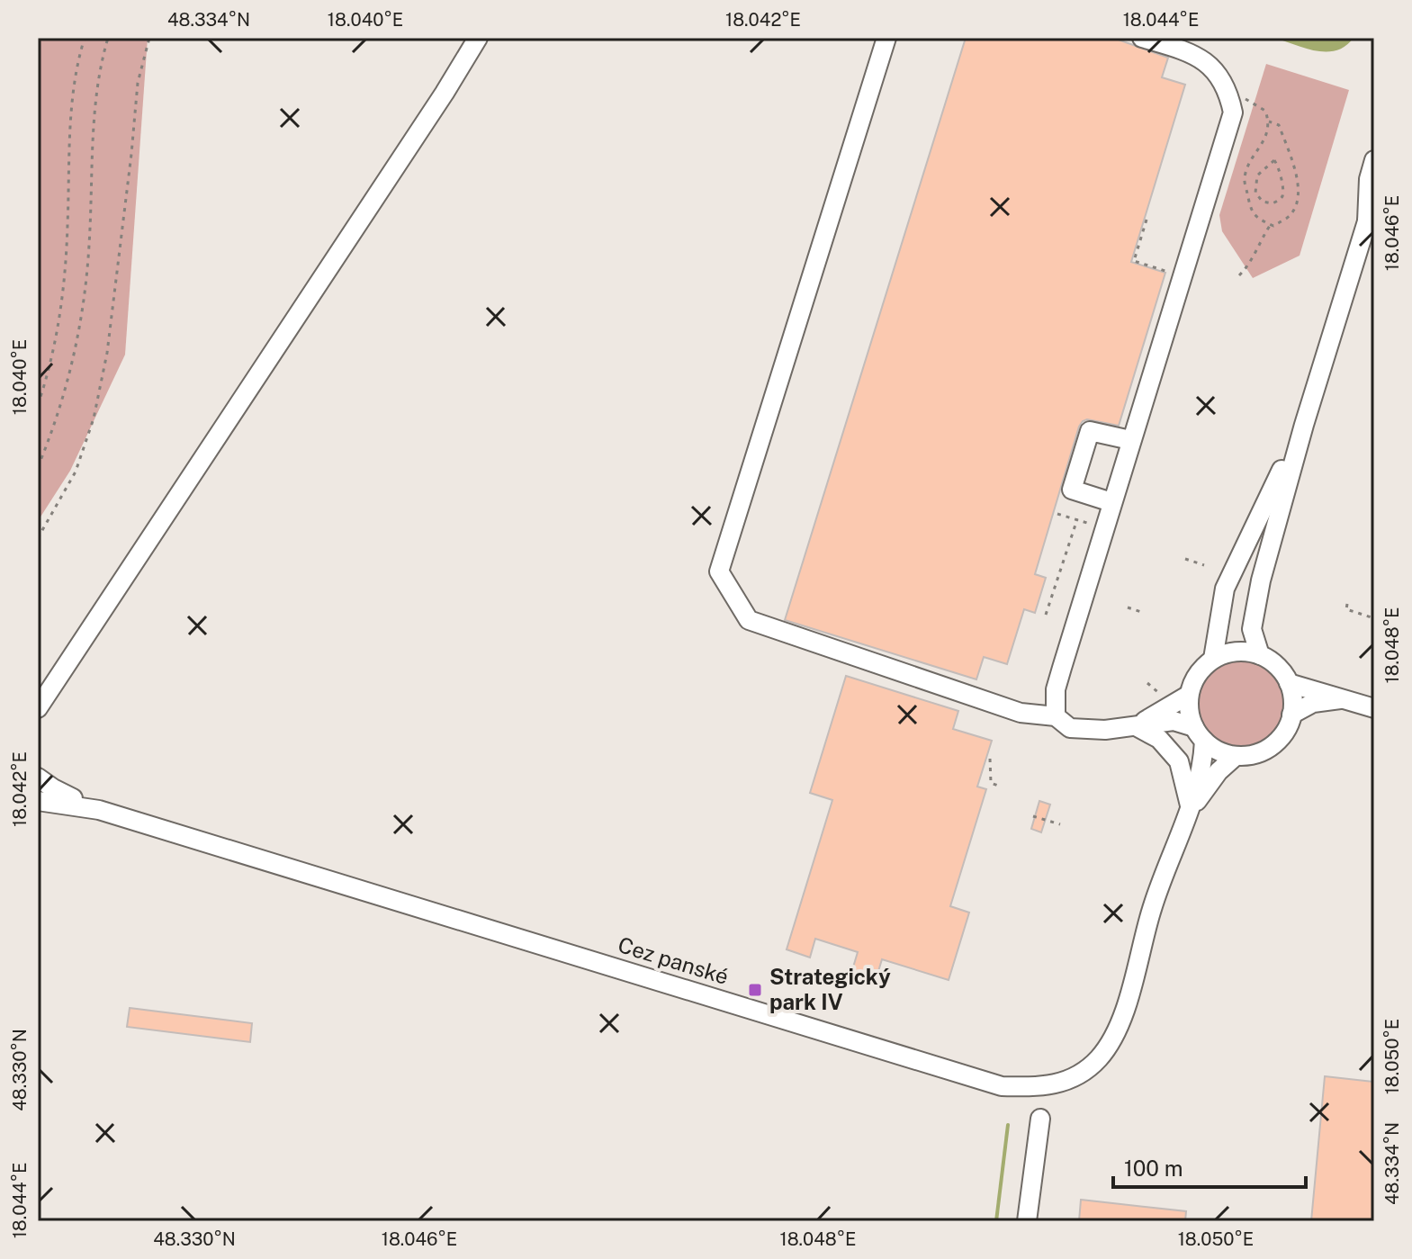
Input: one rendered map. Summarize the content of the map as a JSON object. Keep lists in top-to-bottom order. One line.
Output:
{"streets":{"street":["Cez panské"]},"places":{"transit":["Strategický park IV"]},"scale_bar":"100 m","coordinates":["48.334°N","18.040°E","18.042°E","18.044°E","18.046°E","18.048°E","18.050°E","48.330°N"]}
